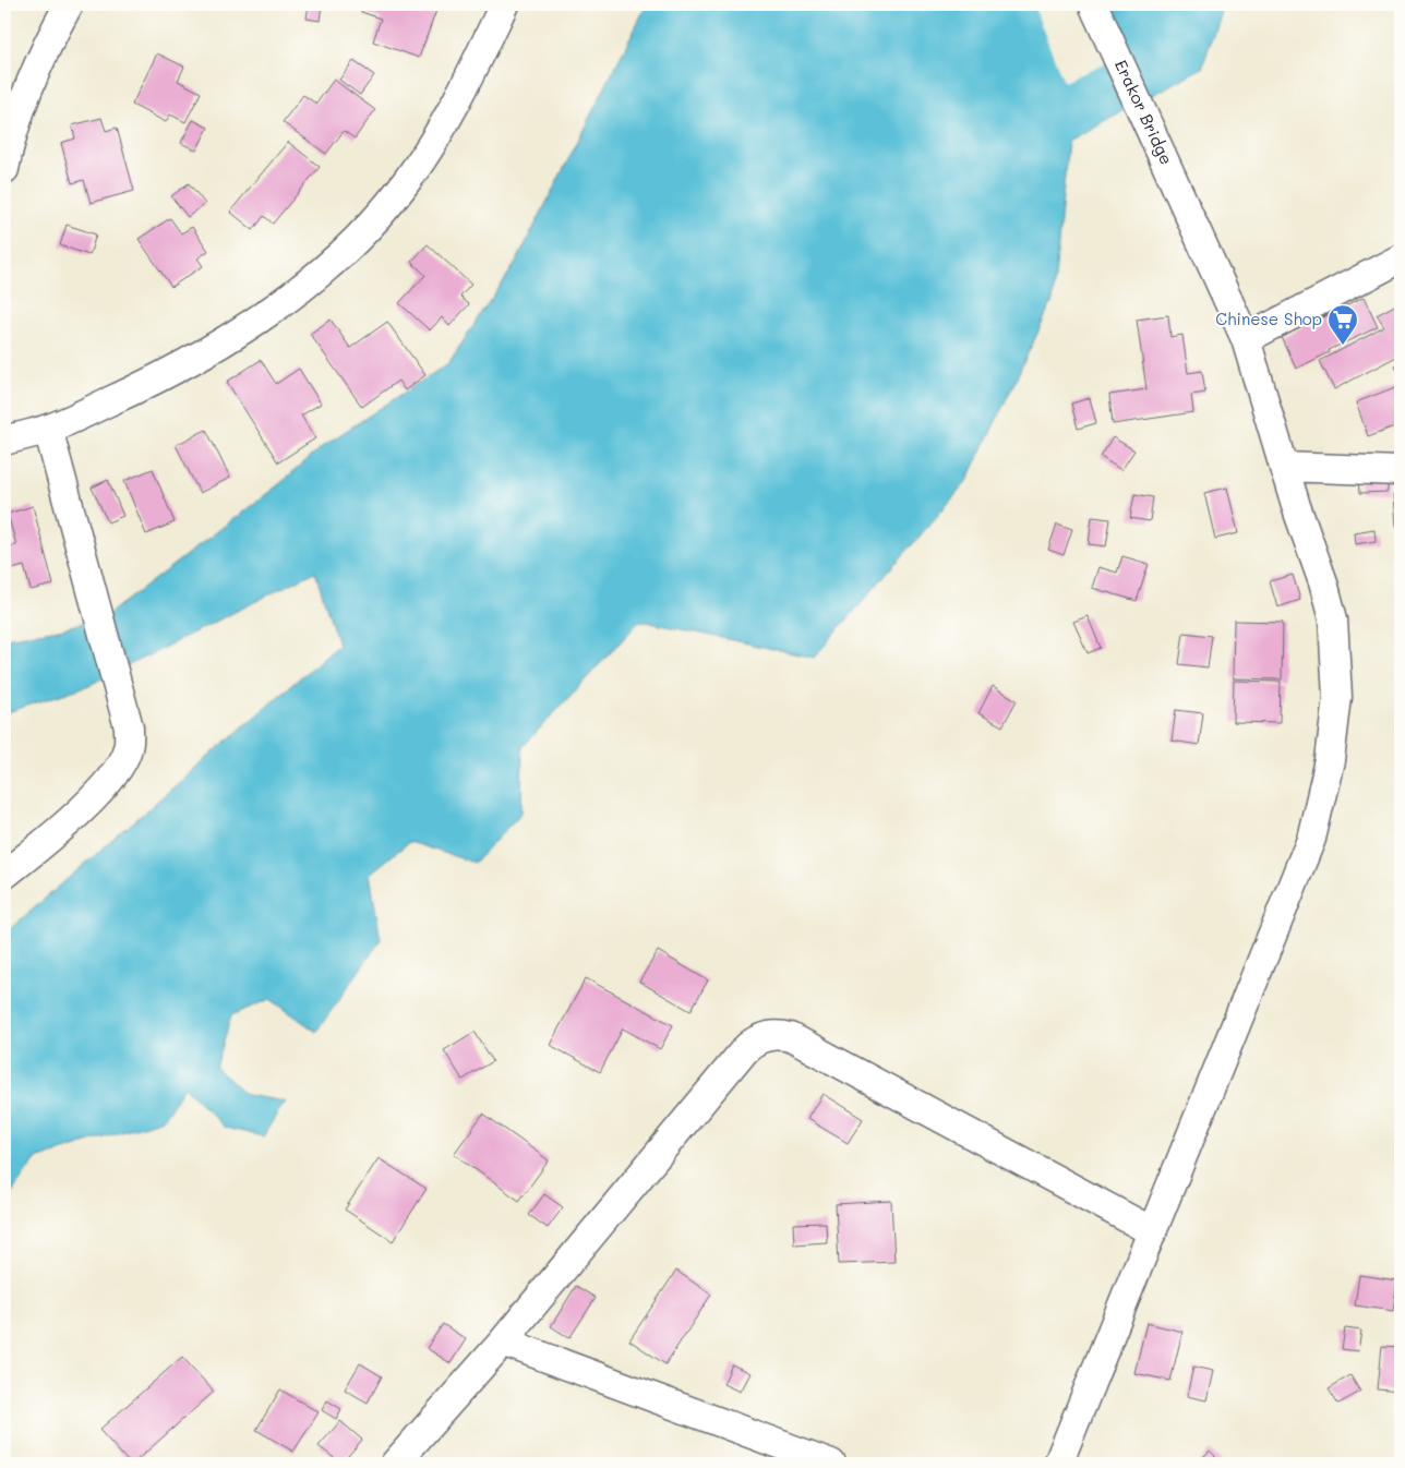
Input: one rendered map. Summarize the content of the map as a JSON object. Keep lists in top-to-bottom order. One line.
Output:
{"streets":{"street":["Erakor Bridge"]},"places":{"supermarket":["Chinese Shop"]}}
